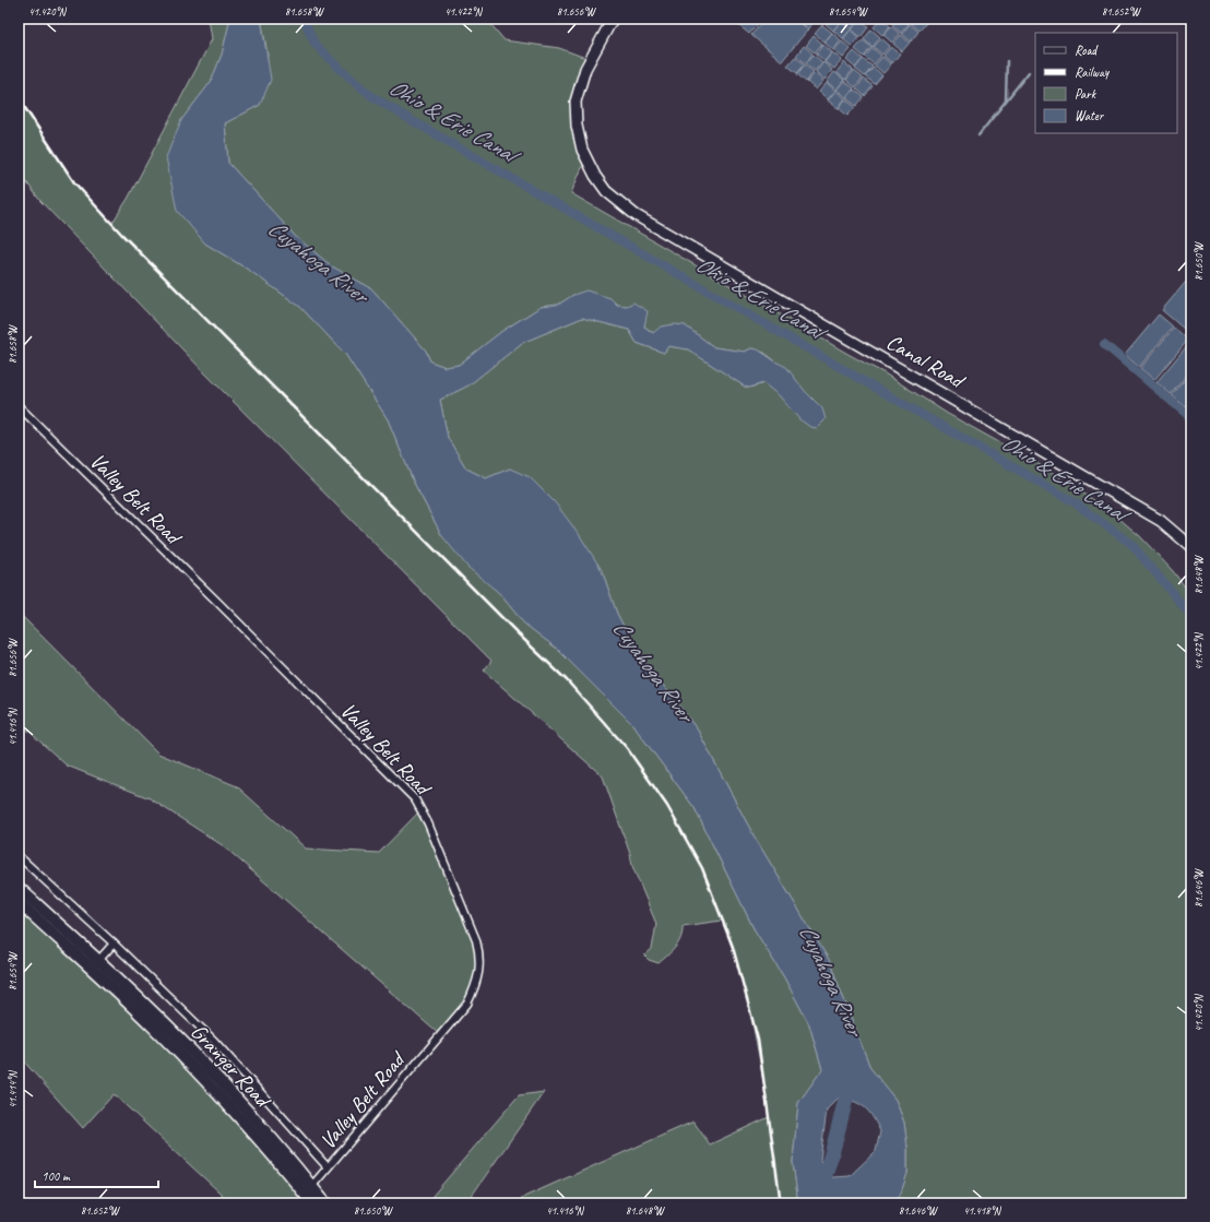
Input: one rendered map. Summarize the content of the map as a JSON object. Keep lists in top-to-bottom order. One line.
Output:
{"streets":{"main road":["Granger Road"],"street":["Canal Road","Valley Belt Road"]},"crossings":[["Valley Belt Road","Granger Road"]],"water":["Ohio & Erie Canal","Cuyahoga River"],"legend":["Road","Railway","Park","Water"],"scale_bar":"100 m","coordinates":["41.420°N","81.658°W","41.422°N","81.656°W","81.654°W","81.652°W","81.650°W","81.648°W","41.416°N","81.646°W","41.414°N","41.418°N"]}
